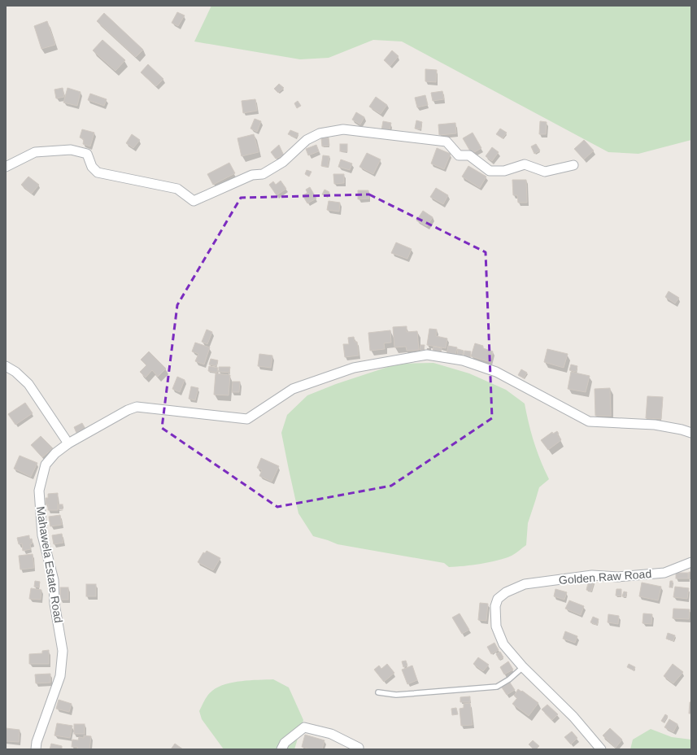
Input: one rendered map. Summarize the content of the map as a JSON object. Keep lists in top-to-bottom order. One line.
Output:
{"streets":{"street":["Mahawela Estate Road","Golden Raw Road"]}}
